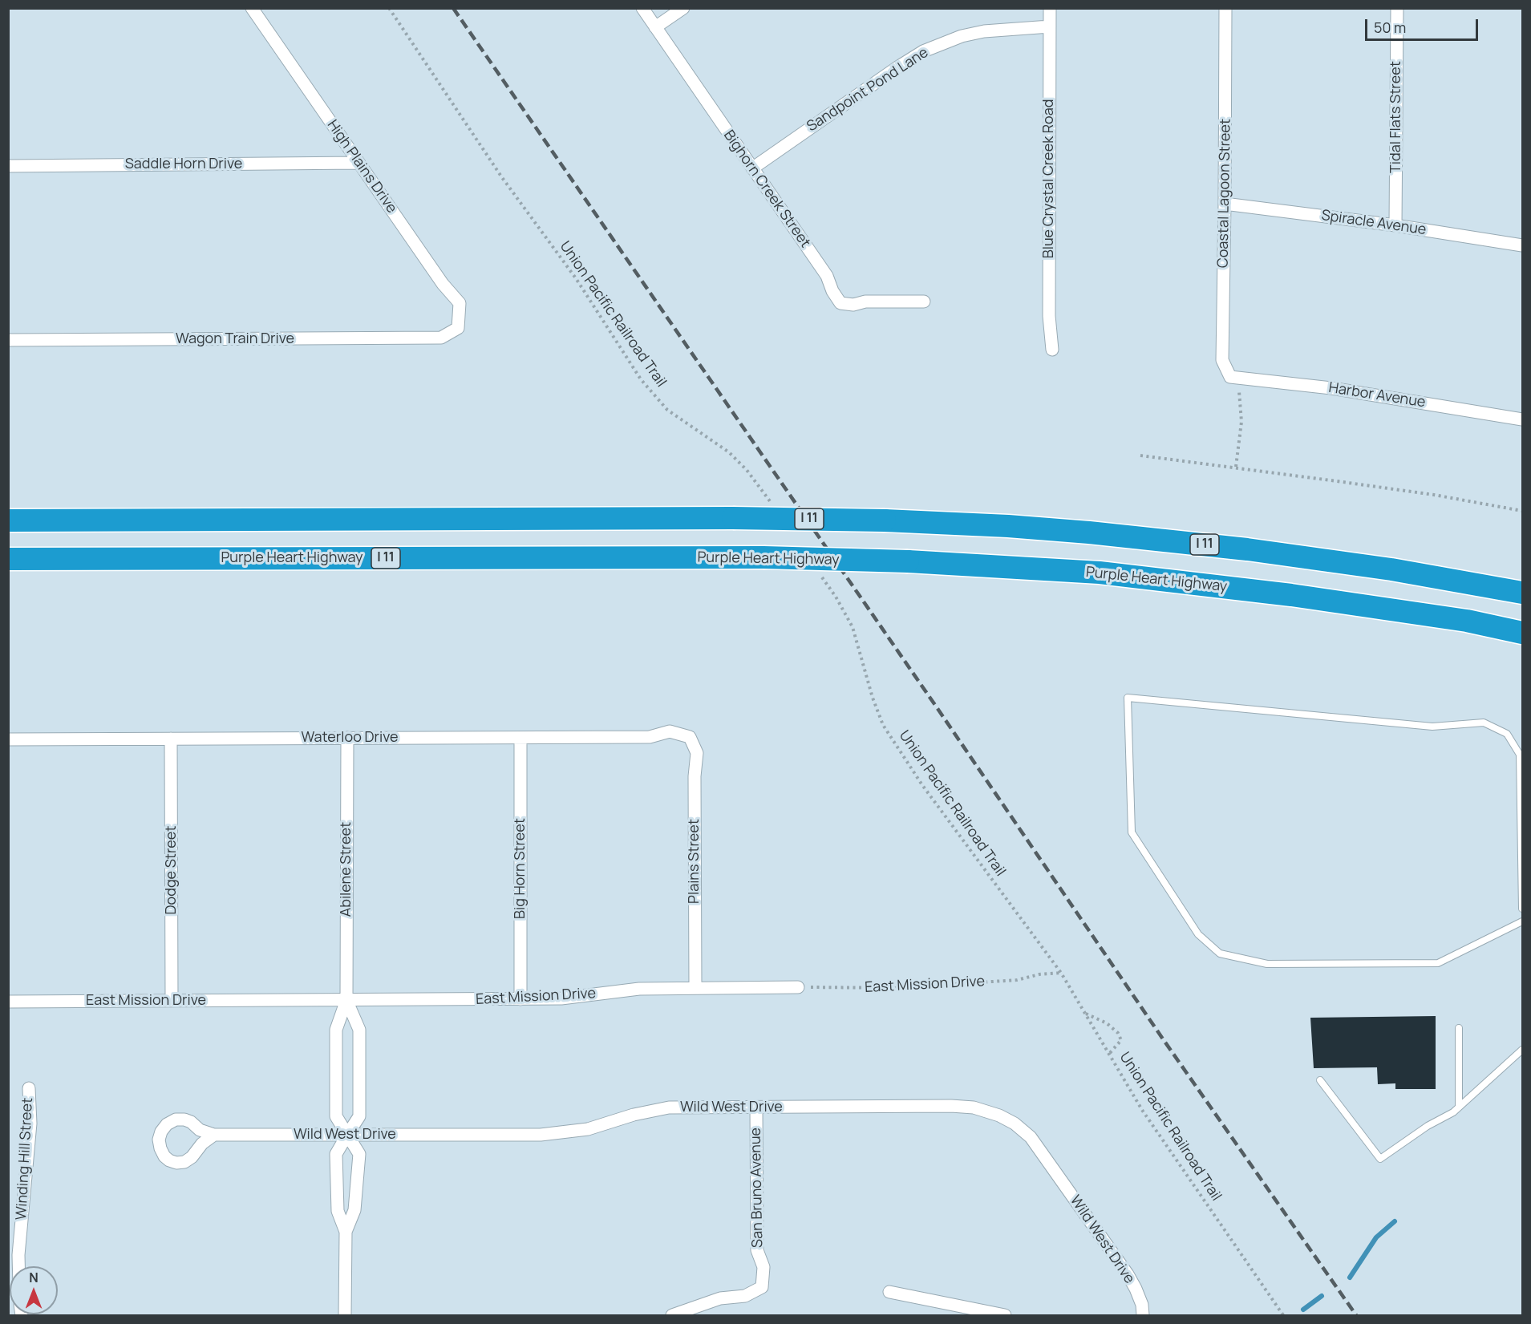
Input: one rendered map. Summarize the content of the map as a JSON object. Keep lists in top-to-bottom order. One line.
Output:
{"streets":{"highway":["I 11","Purple Heart Highway"],"street":["Sandpoint Pond Lane","Tidal Flats Street","Saddle Horn Drive","High Plains Drive","Blue Crystal Creek Road","Bighorn Creek Street","Coastal Lagoon Street","Spiracle Avenue","Wagon Train Drive","Harbor Avenue","Waterloo Drive","Plains Street","Big Horn Street","Abilene Street","Dodge Street","East Mission Drive","Wild West Drive","Winding Hill Street","San Bruno Avenue"],"path":["Union Pacific Railroad Trail"]},"crossings":[["Sandpoint Pond Lane","Blue Crystal Creek Road"],["Sandpoint Pond Lane","Bighorn Creek Street"],["Tidal Flats Street","Spiracle Avenue"],["Saddle Horn Drive","High Plains Drive"],["High Plains Drive","Wagon Train Drive"],["Coastal Lagoon Street","Spiracle Avenue"],["Coastal Lagoon Street","Harbor Avenue"],["Union Pacific Railroad Trail","East Mission Drive"],["Waterloo Drive","Plains Street"],["Waterloo Drive","Big Horn Street"],["Waterloo Drive","Abilene Street"],["Waterloo Drive","Dodge Street"],["Plains Street","East Mission Drive"],["Big Horn Street","East Mission Drive"],["Abilene Street","East Mission Drive"],["Abilene Street","Wild West Drive"],["Dodge Street","East Mission Drive"],["Wild West Drive","San Bruno Avenue"]],"scale_bar":"50 m","north":"top"}
